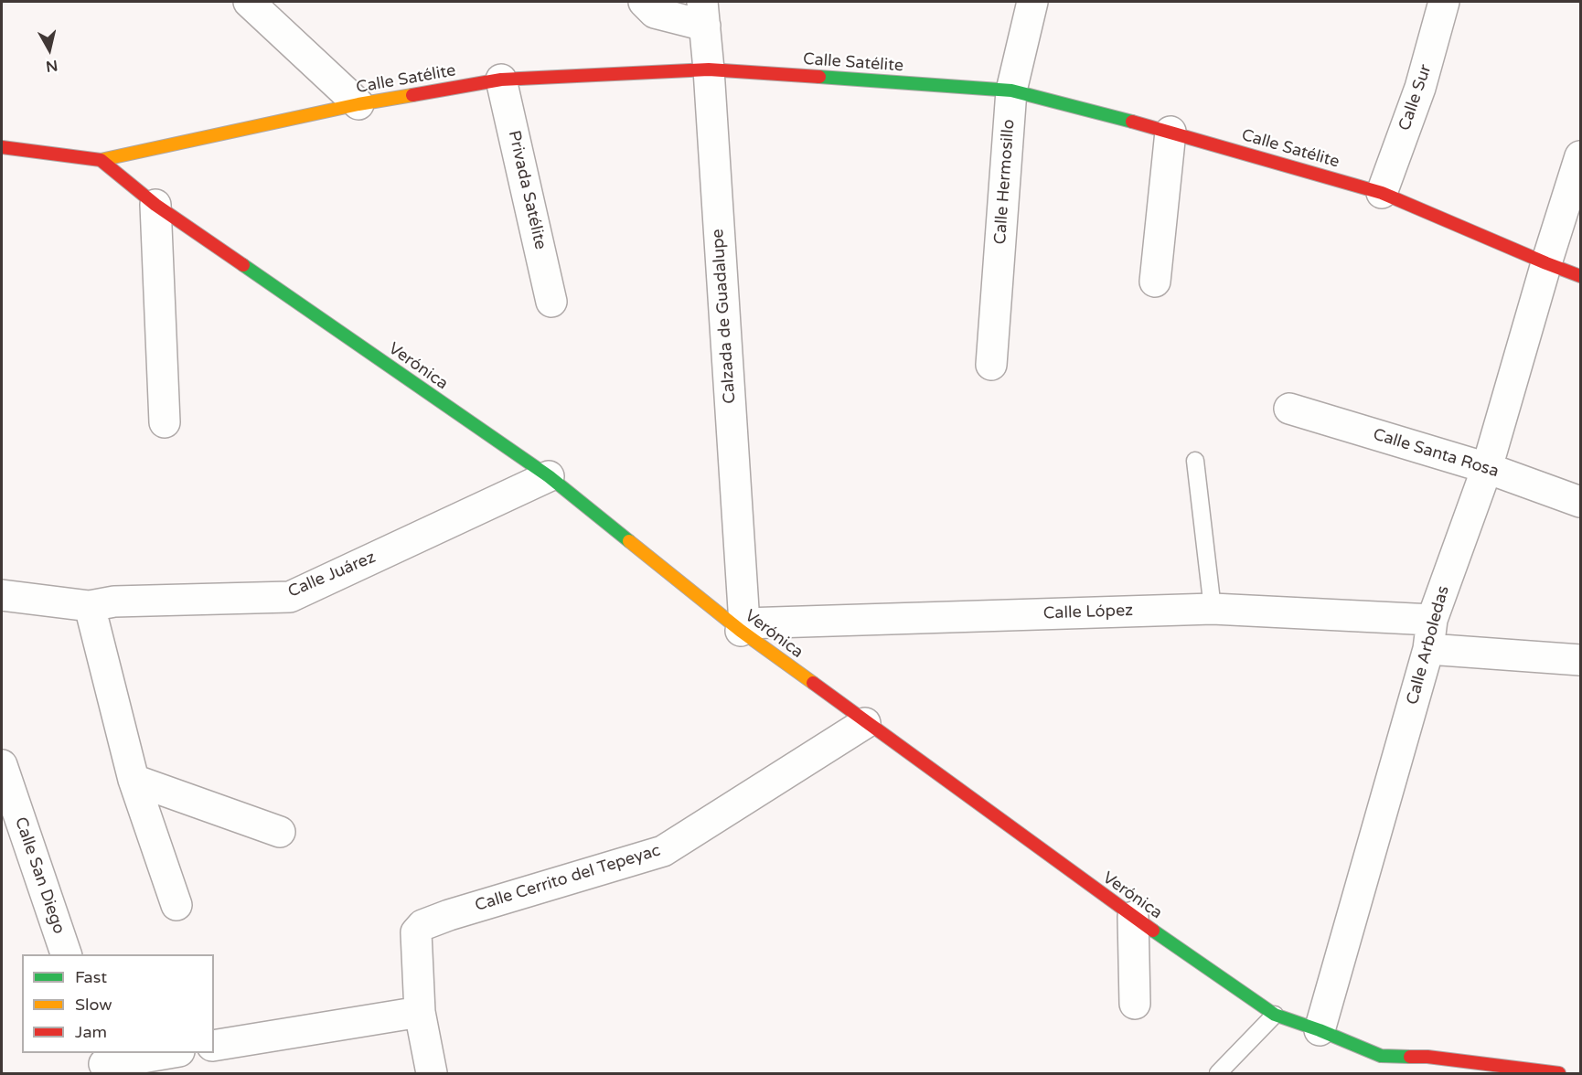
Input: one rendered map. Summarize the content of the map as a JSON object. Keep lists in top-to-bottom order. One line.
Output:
{"streets":{"street":["Calle Satélite","Calle Sur","Calle Hermosillo","Privada Satélite","Calzada de Guadalupe","Verónica","Calle Santa Rosa","Calle Juárez","Calle López","Calle Arboledas","Calle San Diego","Calle Cerrito del Tepeyac"]},"crossings":[["Calle Satélite","Calle Sur"],["Calle Satélite","Calle Hermosillo"],["Calle Satélite","Privada Satélite"],["Calle Satélite","Calzada de Guadalupe"],["Calle Satélite","Verónica"],["Calle Satélite","Calle Arboledas"],["Calzada de Guadalupe","Verónica"],["Calzada de Guadalupe","Calle López"],["Verónica","Calle Juárez"],["Verónica","Calle López"],["Verónica","Calle Arboledas"],["Verónica","Calle Cerrito del Tepeyac"],["Calle Santa Rosa","Calle Arboledas"],["Calle López","Calle Arboledas"]],"legend":["Fast","Slow","Jam"],"north":"bottom"}
